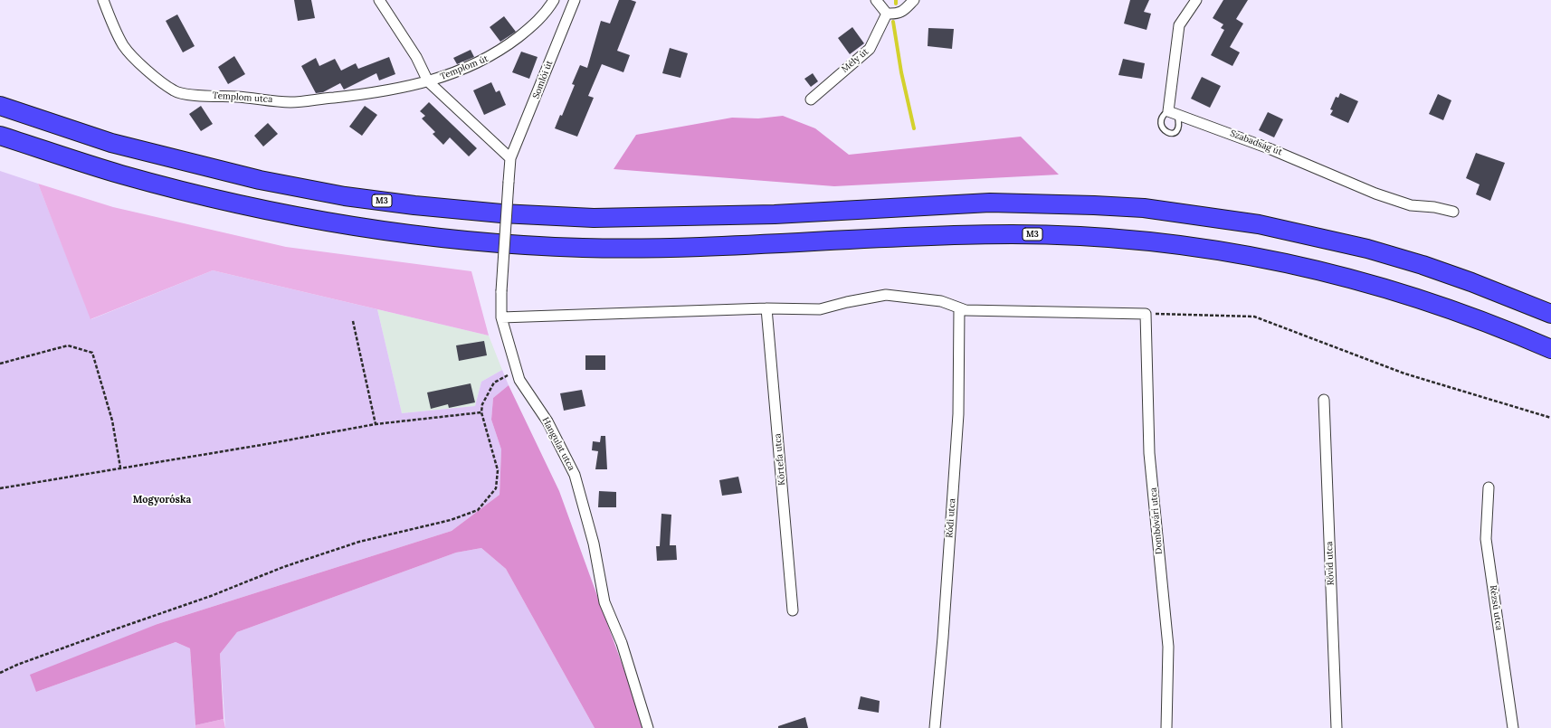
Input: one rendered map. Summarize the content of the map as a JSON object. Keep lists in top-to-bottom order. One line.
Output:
{"streets":{"highway":["M3"],"street":["Mély út","Templom út","Somlói út","Templom utca","Szabadság út","Hangulat utca","Körtefa utca","Ródi utca","Dombóvári utca","Rövid utca","Rézsű utca"]},"crossings":[["Templom út","Templom utca"],["Somlói út","Hangulat utca"]],"districts":["Mogyoróska"]}
